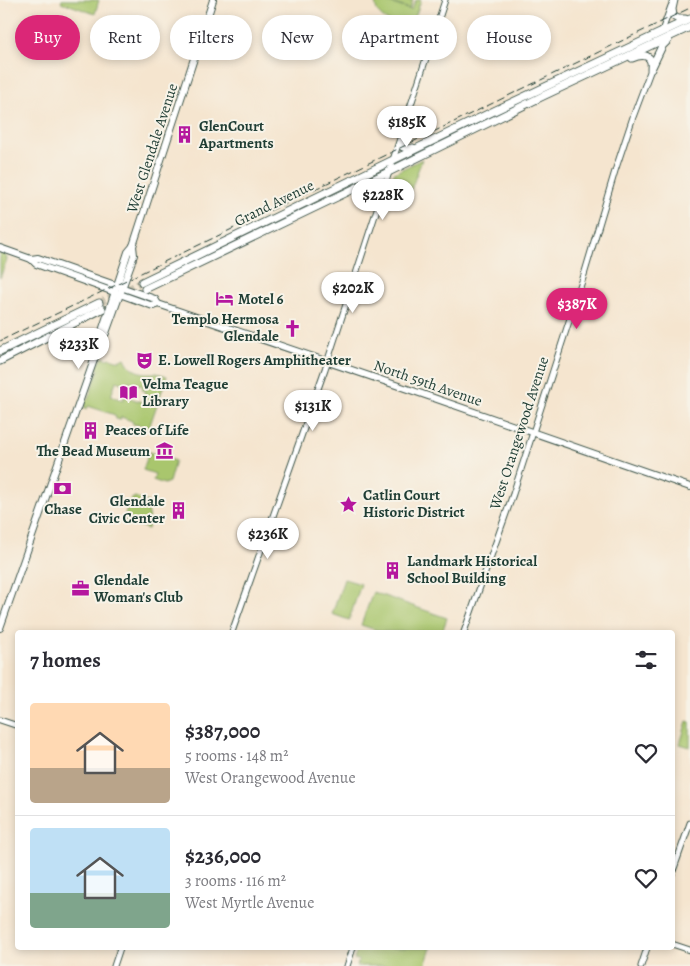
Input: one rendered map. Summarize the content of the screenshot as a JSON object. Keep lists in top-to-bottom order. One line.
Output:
{"streets":{"highway":["Grand Avenue"],"main road":["West Glendale Avenue","North 59th Avenue"],"street":["West Orangewood Avenue"]},"crossings":[["West Glendale Avenue","North 59th Avenue"],["North 59th Avenue","West Orangewood Avenue"]],"places":{"building":["GlenCourt Apartments","Peaces of Life","Glendale Civic Center","Landmark Historical School Building"],"hotel":["Motel 6"],"church":["Templo Hermosa Glendale"],"theatre":["E. Lowell Rogers Amphitheater"],"library":["Velma Teague Library"],"museum":["The Bead Museum"],"bank":["Chase"],"place":["Catlin Court Historic District"],"office":["Glendale Woman's Club"]},"page":{"chip":["Buy","Rent","Filters","New","Apartment","House"],"price":["$185K","$228K","$202K","$387K","$233K","$131K","$236K"],"heading":"7 homes","list":[{"name":"$387,000","note":"5 rooms · 148 m² · West Orangewood Avenue"},{"name":"$236,000","note":"3 rooms · 116 m² · West Myrtle Avenue"}]}}
